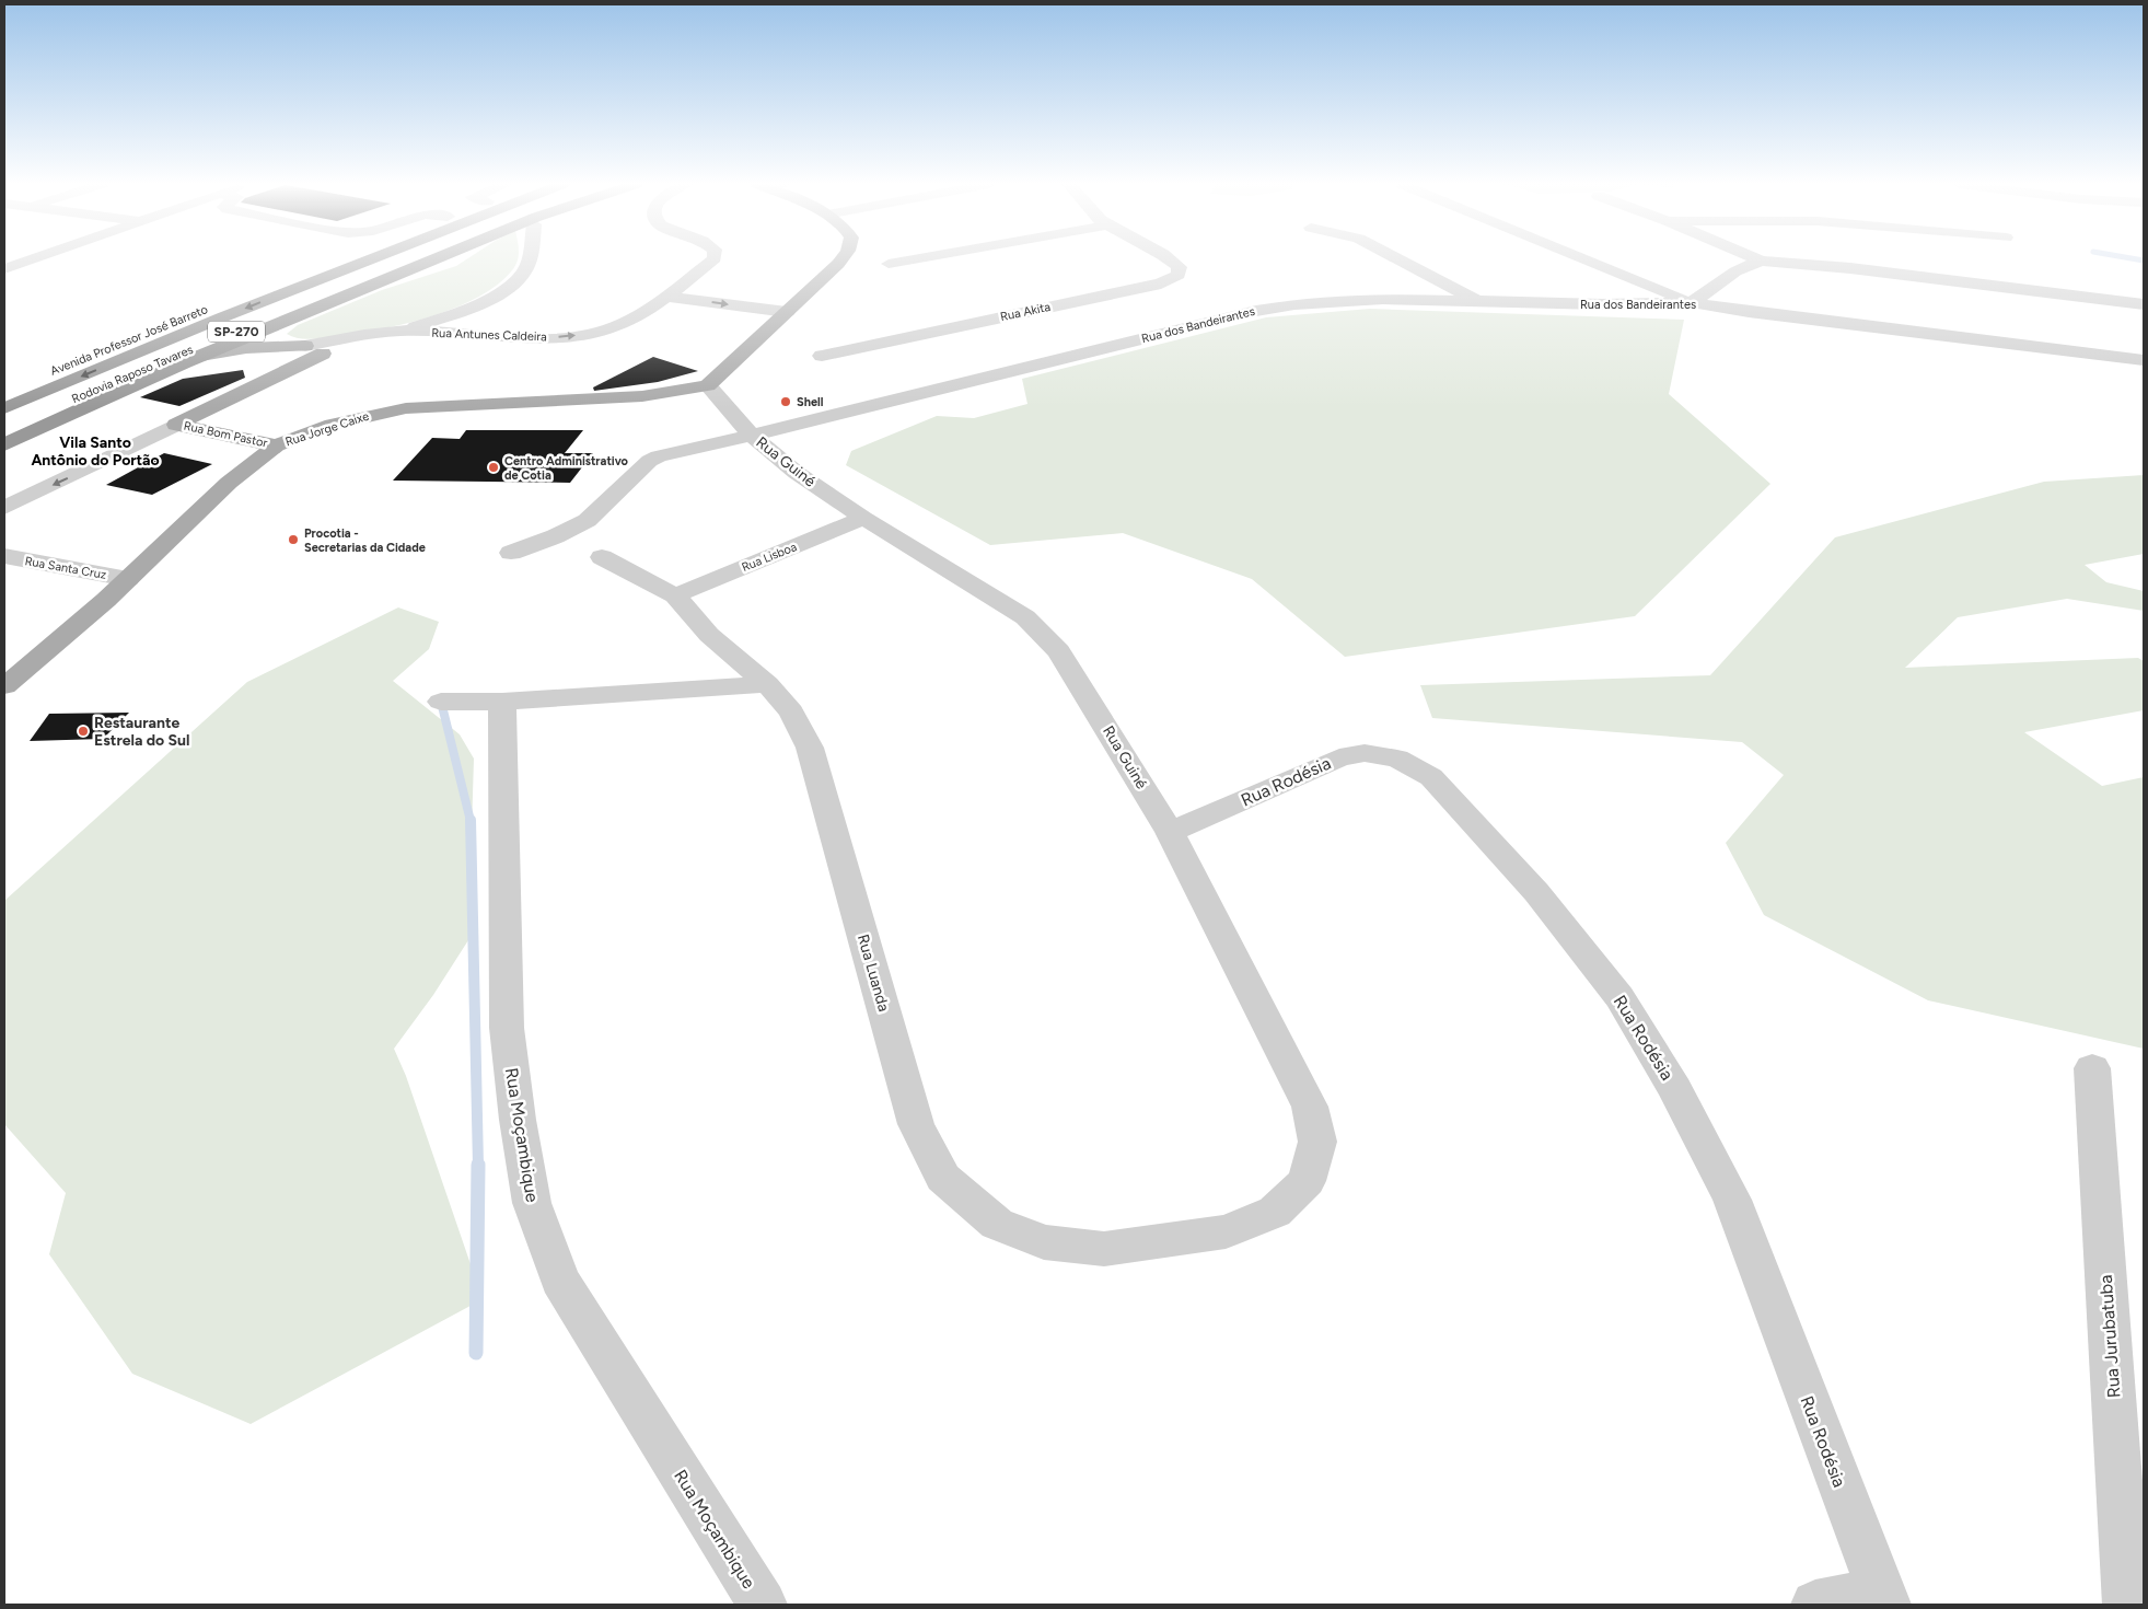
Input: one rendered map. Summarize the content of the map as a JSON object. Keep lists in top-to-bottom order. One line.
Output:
{"streets":{"highway":["SP-270","Avenida Professor José Barreto","Rodovia Raposo Tavares"],"main road":["Rua Jorge Caixe","Rua Bom Pastor"],"street":["Rua dos Bandeirantes","Rua Akita","Rua Antunes Caldeira","Rua Guiné","Rua Lisboa","Rua Santa Cruz","Rua Rodésia","Rua Luanda","Rua Moçambique","Rua Jurubatuba"]},"crossings":[["Rua dos Bandeirantes","Rua Guiné"],["Rua Jorge Caixe","Rua Bom Pastor"],["Rua Jorge Caixe","Rua Guiné"],["Rua Jorge Caixe","Rua Santa Cruz"],["Rua Guiné","Rua Lisboa"],["Rua Guiné","Rua Rodésia"],["Rua Guiné","Rua Luanda"],["Rua Lisboa","Rua Luanda"]],"one_way":["Rua Antunes Caldeira"],"districts":["Vila Santo Antônio do Portão"],"places":["Shell","Centro Administrativo de Cotia","Procotia - Secretarias da Cidade","Restaurante Estrela do Sul"]}
